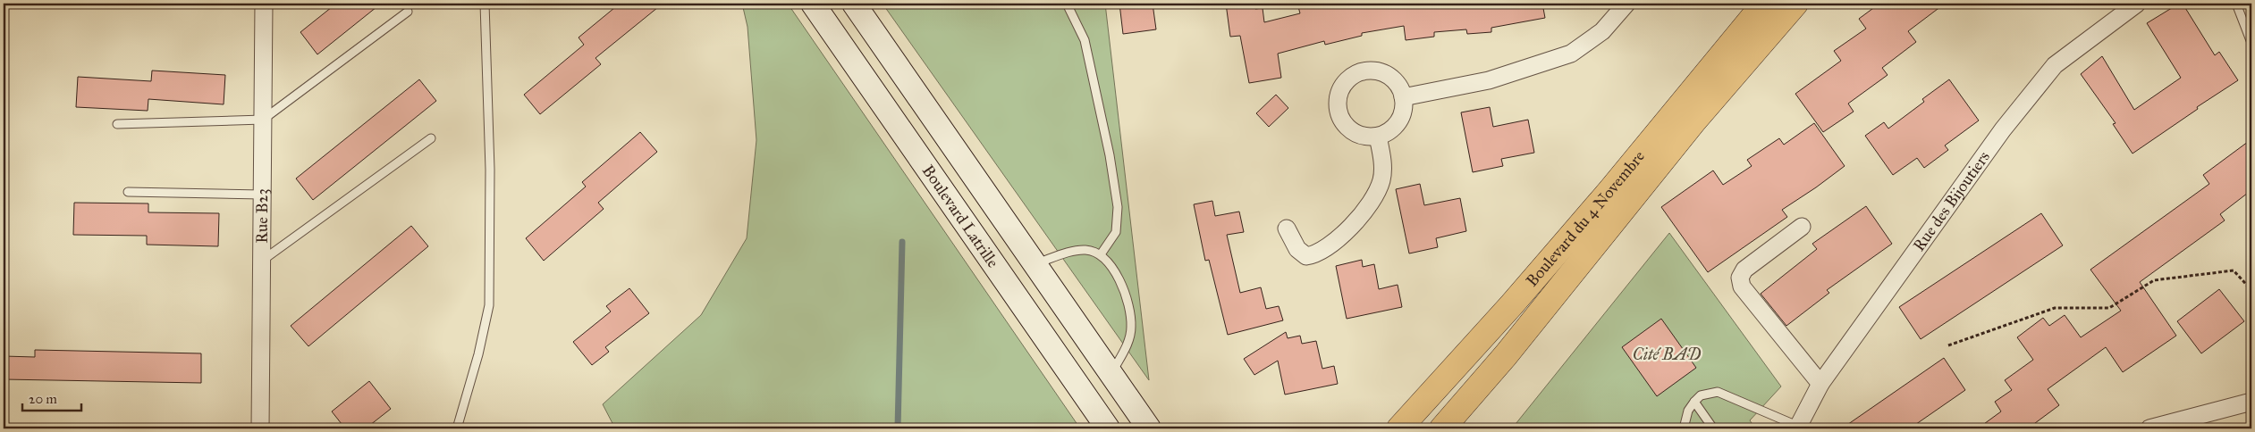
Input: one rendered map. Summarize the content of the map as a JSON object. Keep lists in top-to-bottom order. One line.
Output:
{"streets":{"main road":["Boulevard Latrille","Boulevard du 4 Novembre"],"street":["Rue des Bijoutiers","Rue B23"]},"parks":["Cité BAD"],"scale_bar":"20 m"}
